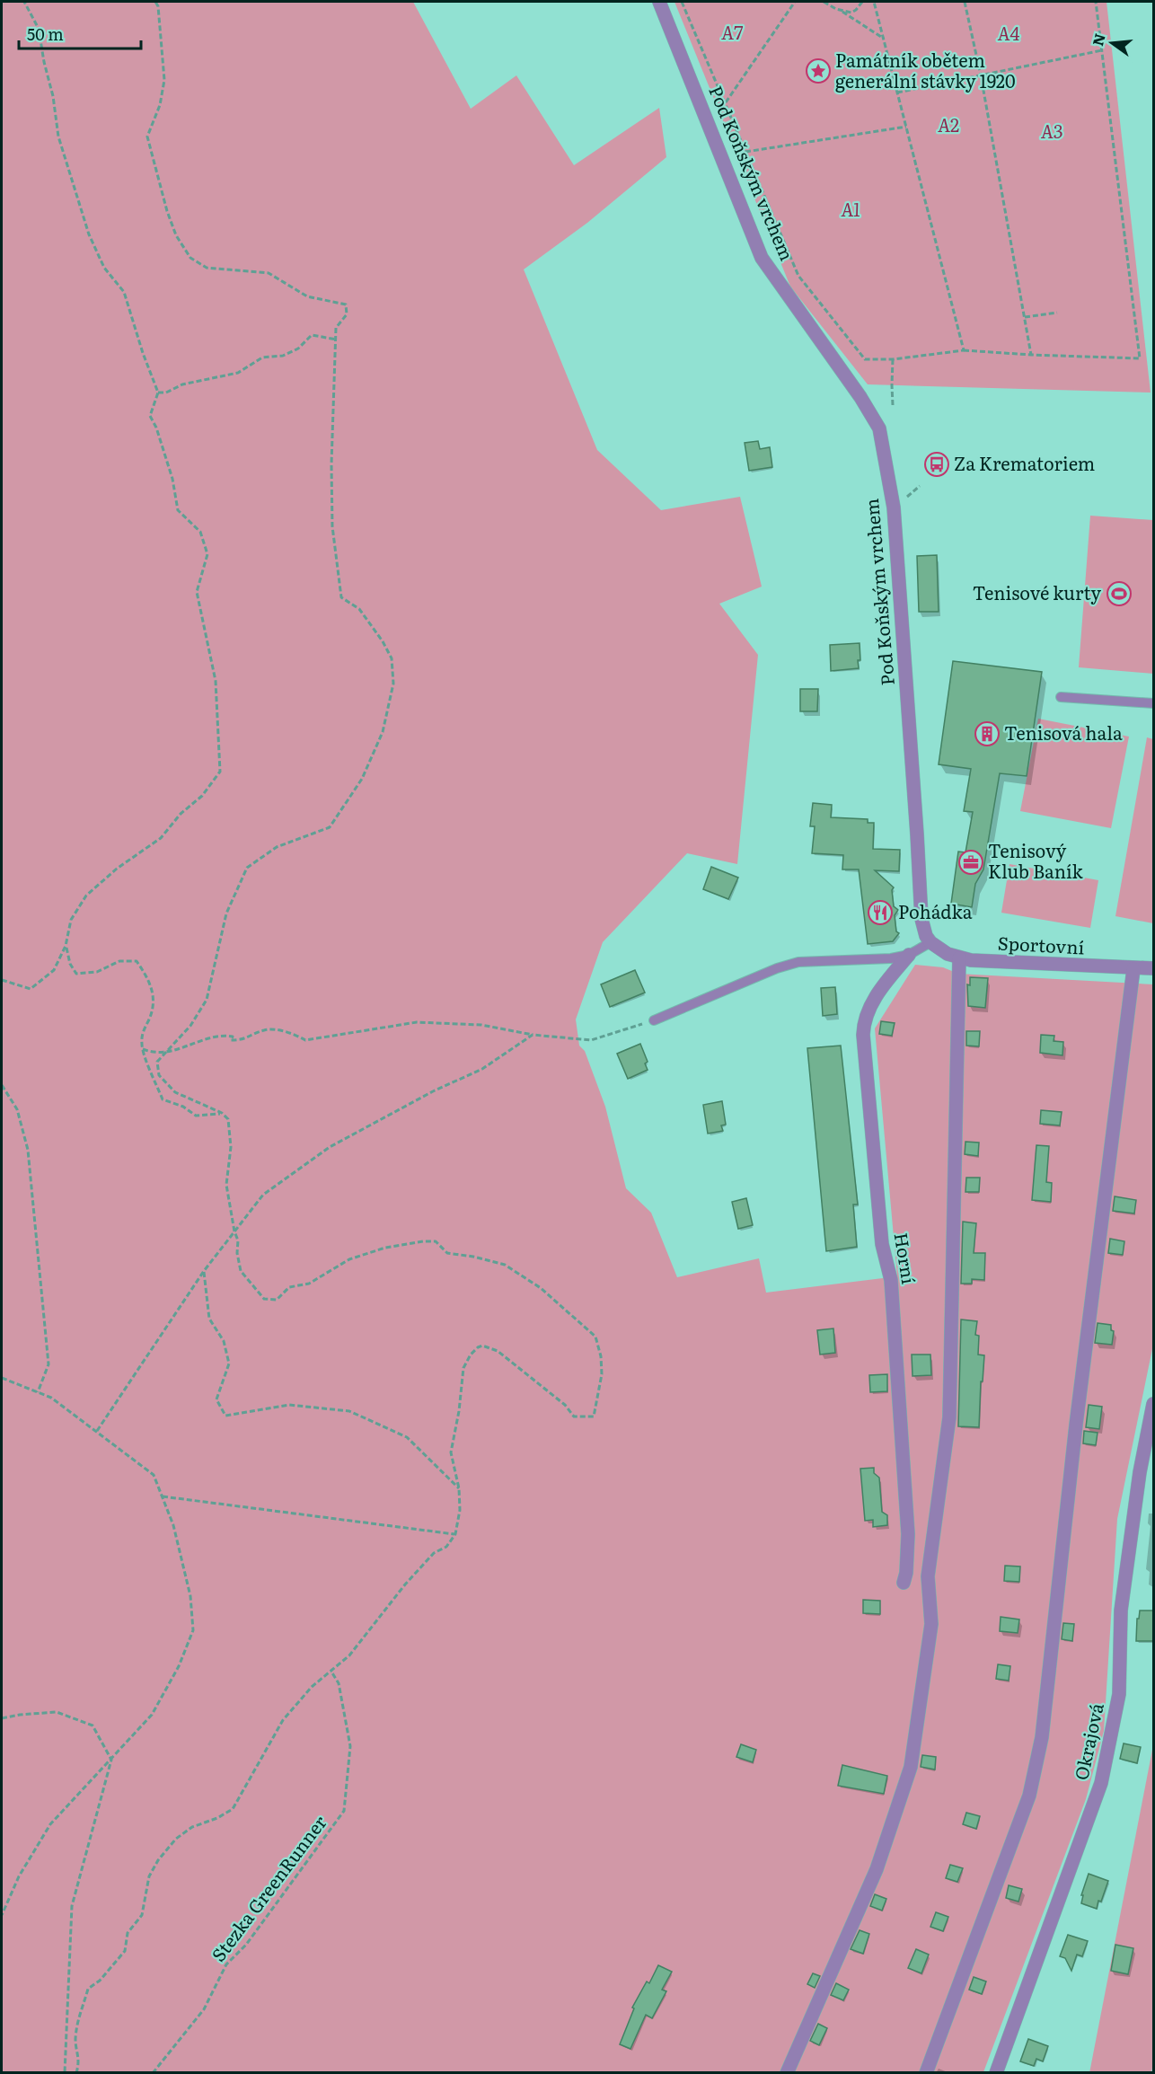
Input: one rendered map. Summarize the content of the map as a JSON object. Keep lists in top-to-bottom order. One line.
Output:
{"streets":{"street":["Pod Koňským vrchem","Sportovní","Horní","Okrajová"],"path":["Stezka GreenRunner"]},"crossings":[["Pod Koňským vrchem","Sportovní"]],"parks":["A7","A4","A2","A3","A1"],"places":{"place":["Památník obětem generální stávky 1920"],"bus stop":["Za Krematoriem"],"sports":["Tenisové kurty"],"building":["Tenisová hala"],"office":["Tenisový Klub Baník"],"restaurant":["Pohádka"]},"scale_bar":"50 m","north":"left"}
